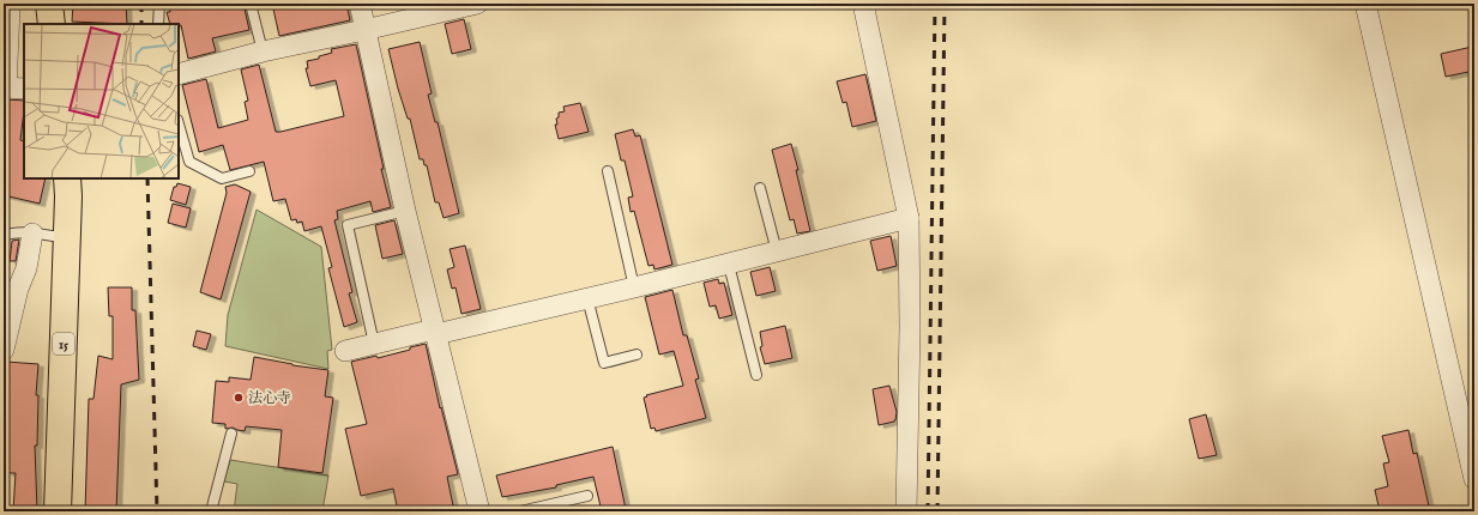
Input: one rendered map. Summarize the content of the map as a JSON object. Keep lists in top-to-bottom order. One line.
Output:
{"streets":{"main road":["15"]},"places":["法心寺"]}
